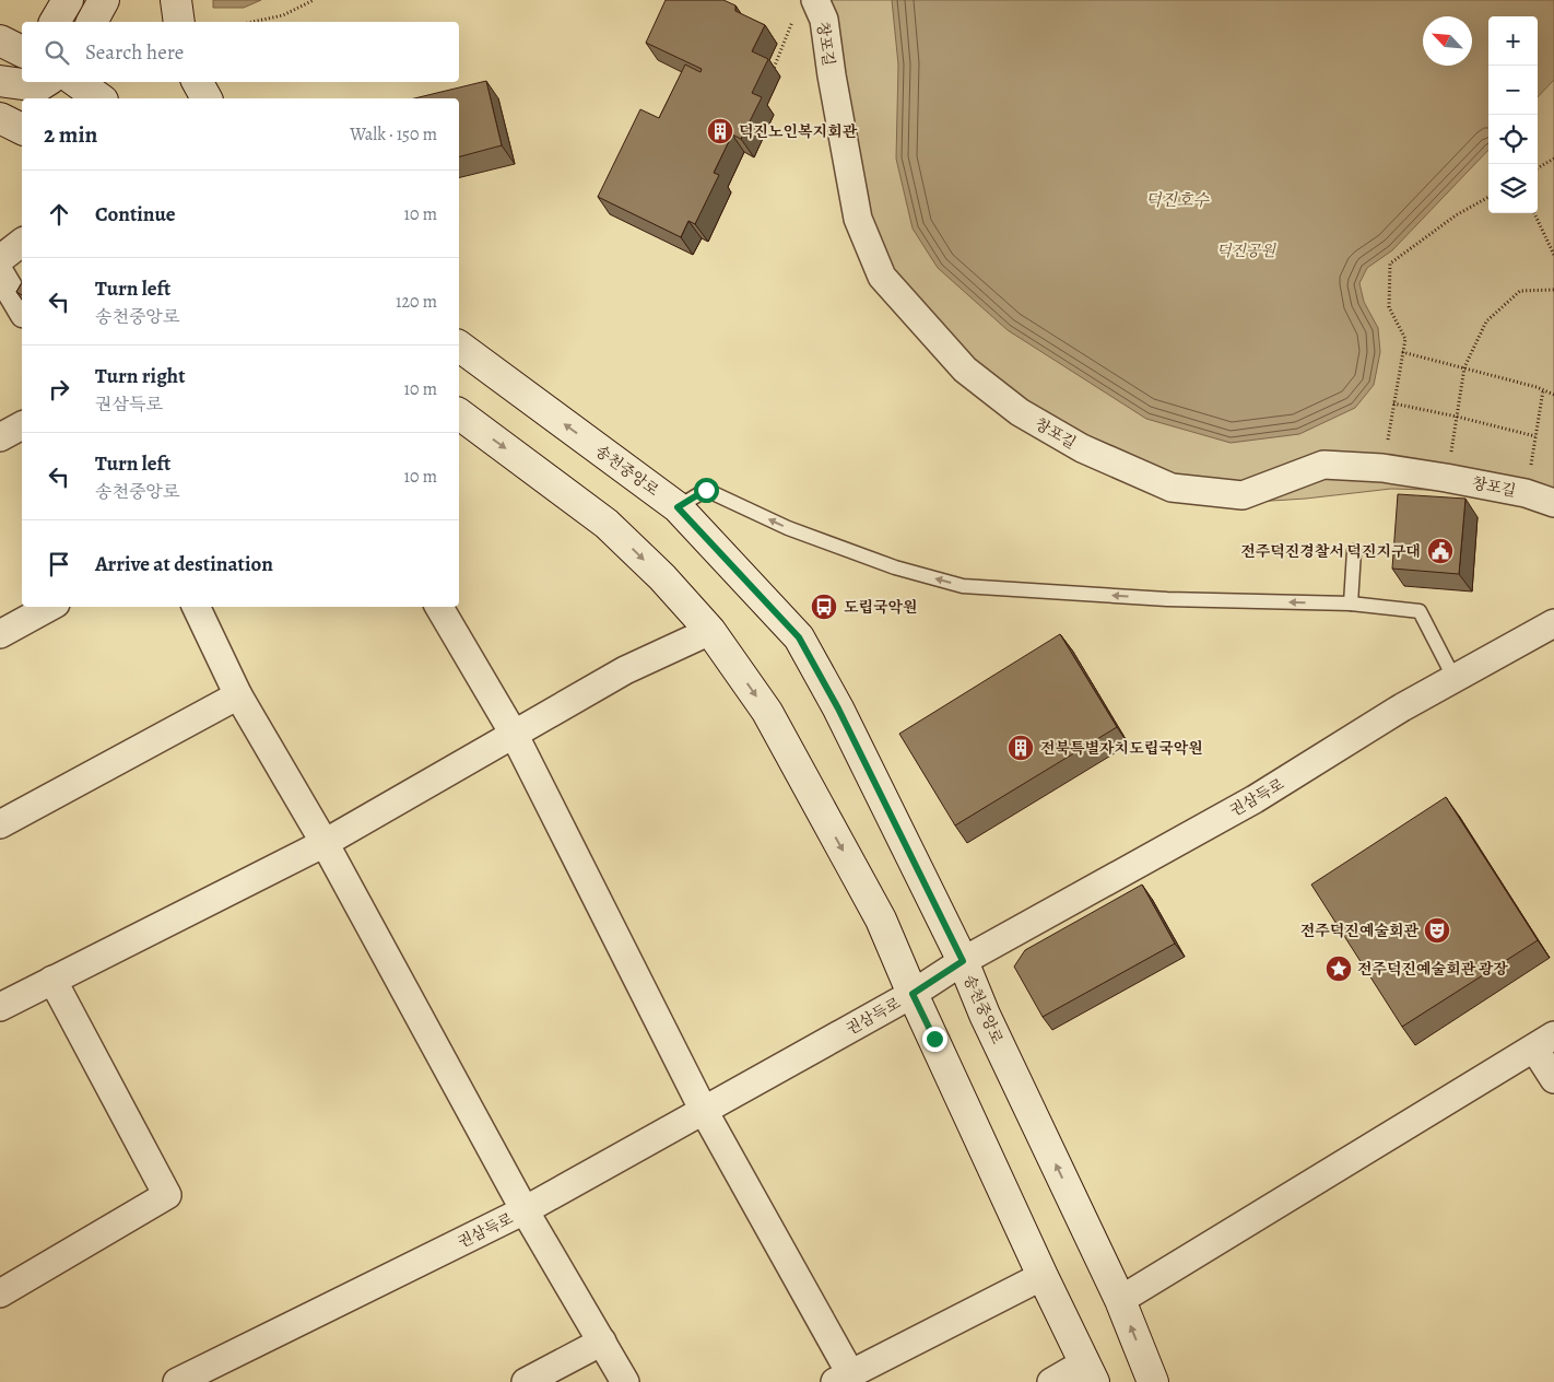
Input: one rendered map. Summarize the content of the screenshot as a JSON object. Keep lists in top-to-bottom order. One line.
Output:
{"streets":{"street":["창포길","송천중앙로","권삼득로"]},"crossings":[["송천중앙로","권삼득로"]],"water":["덕진호수"],"parks":["덕진공원"],"places":{"building":["덕진노인복지회관","전북특별자치도립국악원"],"public building":["전주덕진경찰서 덕진지구대"],"bus stop":["도립국악원"],"theatre":["전주덕진예술회관"],"place":["전주덕진예술회관 광장"]},"north":"top left","page":{"map_buttons":["+","−"],"search":"Search here","heading":["2 min","Walk · 150 m"],"list":[["Continue","10 m"],["Turn left","송천중앙로","120 m"],["Turn right","권삼득로","10 m"],["Turn left","송천중앙로","10 m"],"Arrive at destination"]}}
